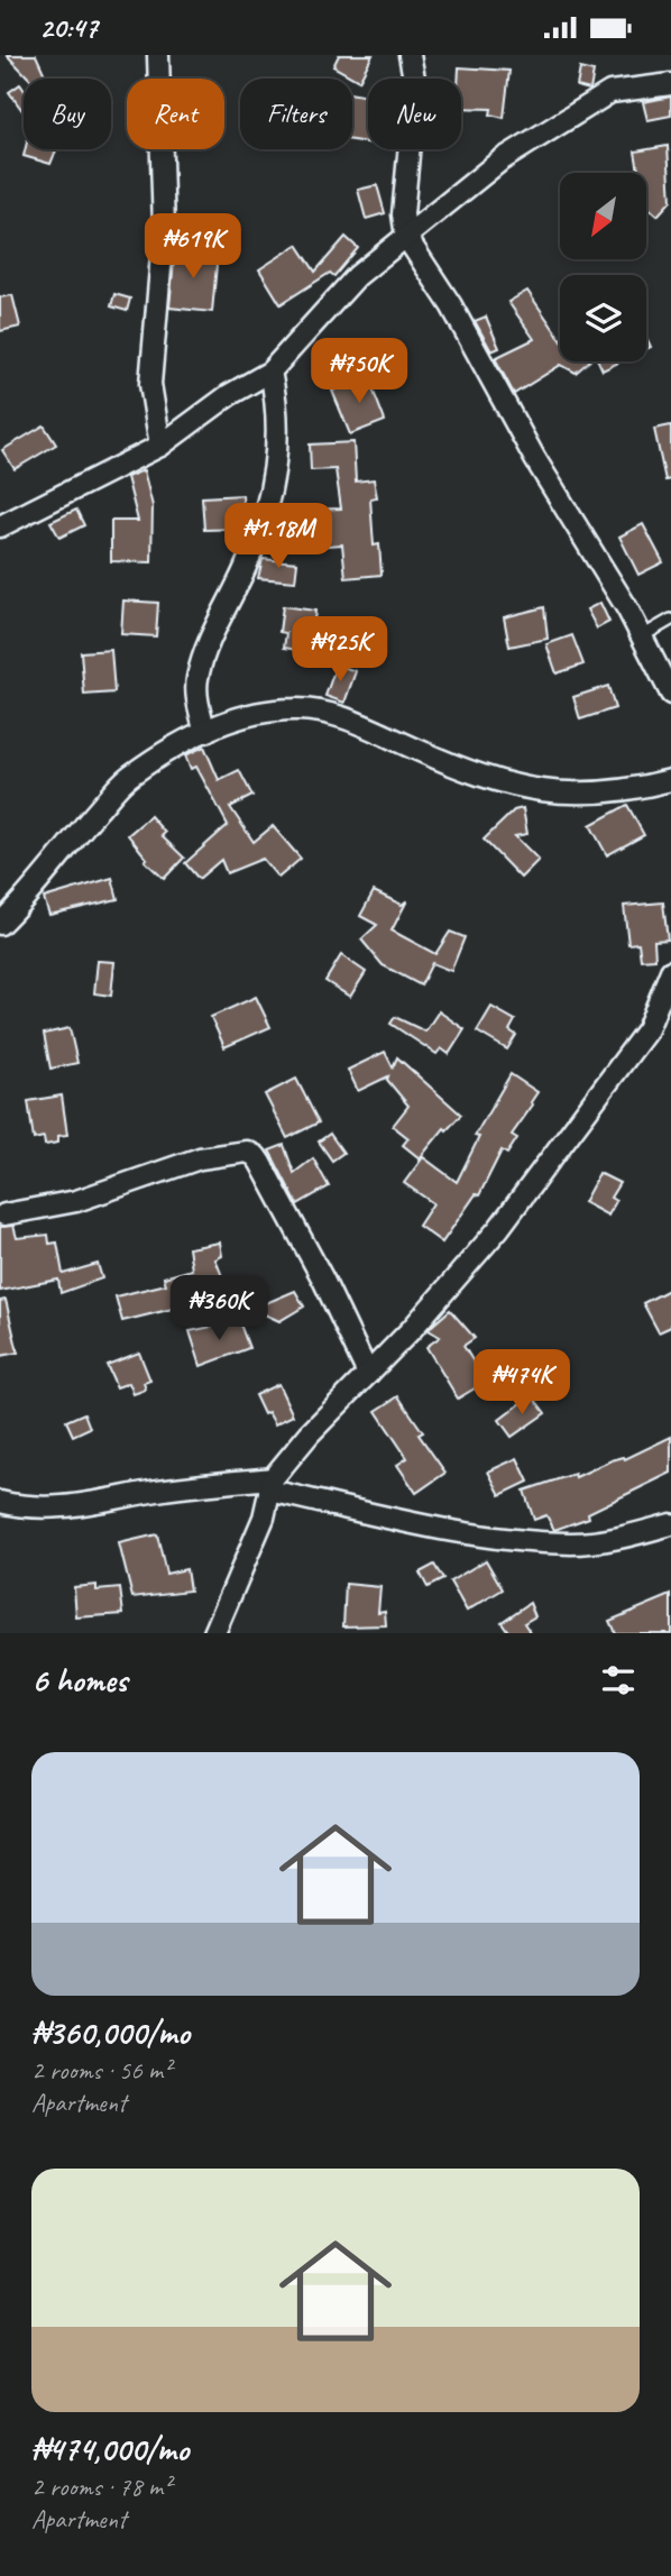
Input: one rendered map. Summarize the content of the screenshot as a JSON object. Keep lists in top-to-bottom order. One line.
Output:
{"north":"bottom left","page":{"status":"20:47","chip":["Buy","Rent","Filters","New"],"price":["₦619K","₦750K","₦1.18M","₦925K","₦360K","₦474K"],"heading":"6 homes","list":[{"name":"₦360,000/mo","note":"2 rooms · 56 m² · Apartment"},{"name":"₦474,000/mo","note":"2 rooms · 78 m² · Apartment"}]}}
